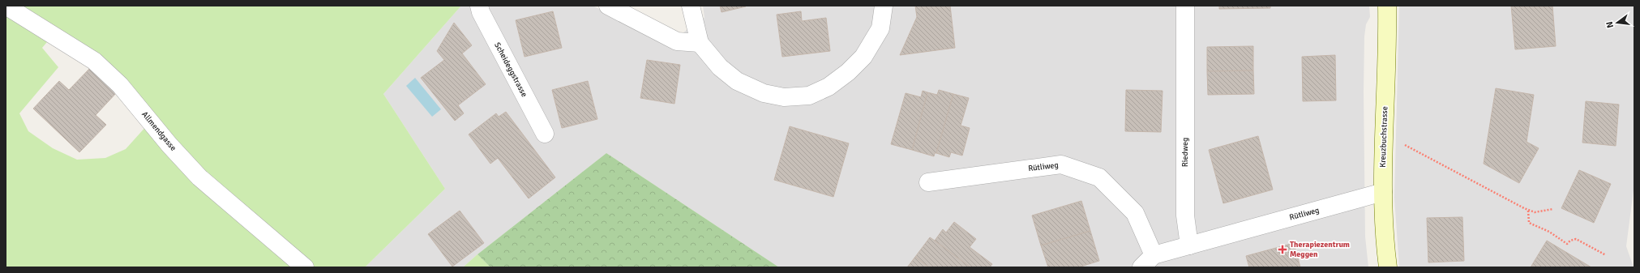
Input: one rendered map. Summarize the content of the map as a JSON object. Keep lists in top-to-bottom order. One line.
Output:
{"streets":{"street":["Scheideggstrasse","Allmendgasse","Kreuzbuchstrasse","Riedweg","Rütliweg"]},"crossings":[["Kreuzbuchstrasse","Rütliweg"],["Riedweg","Rütliweg"]],"places":{"health":["Therapiezentrum Meggen"]},"north":"left"}
